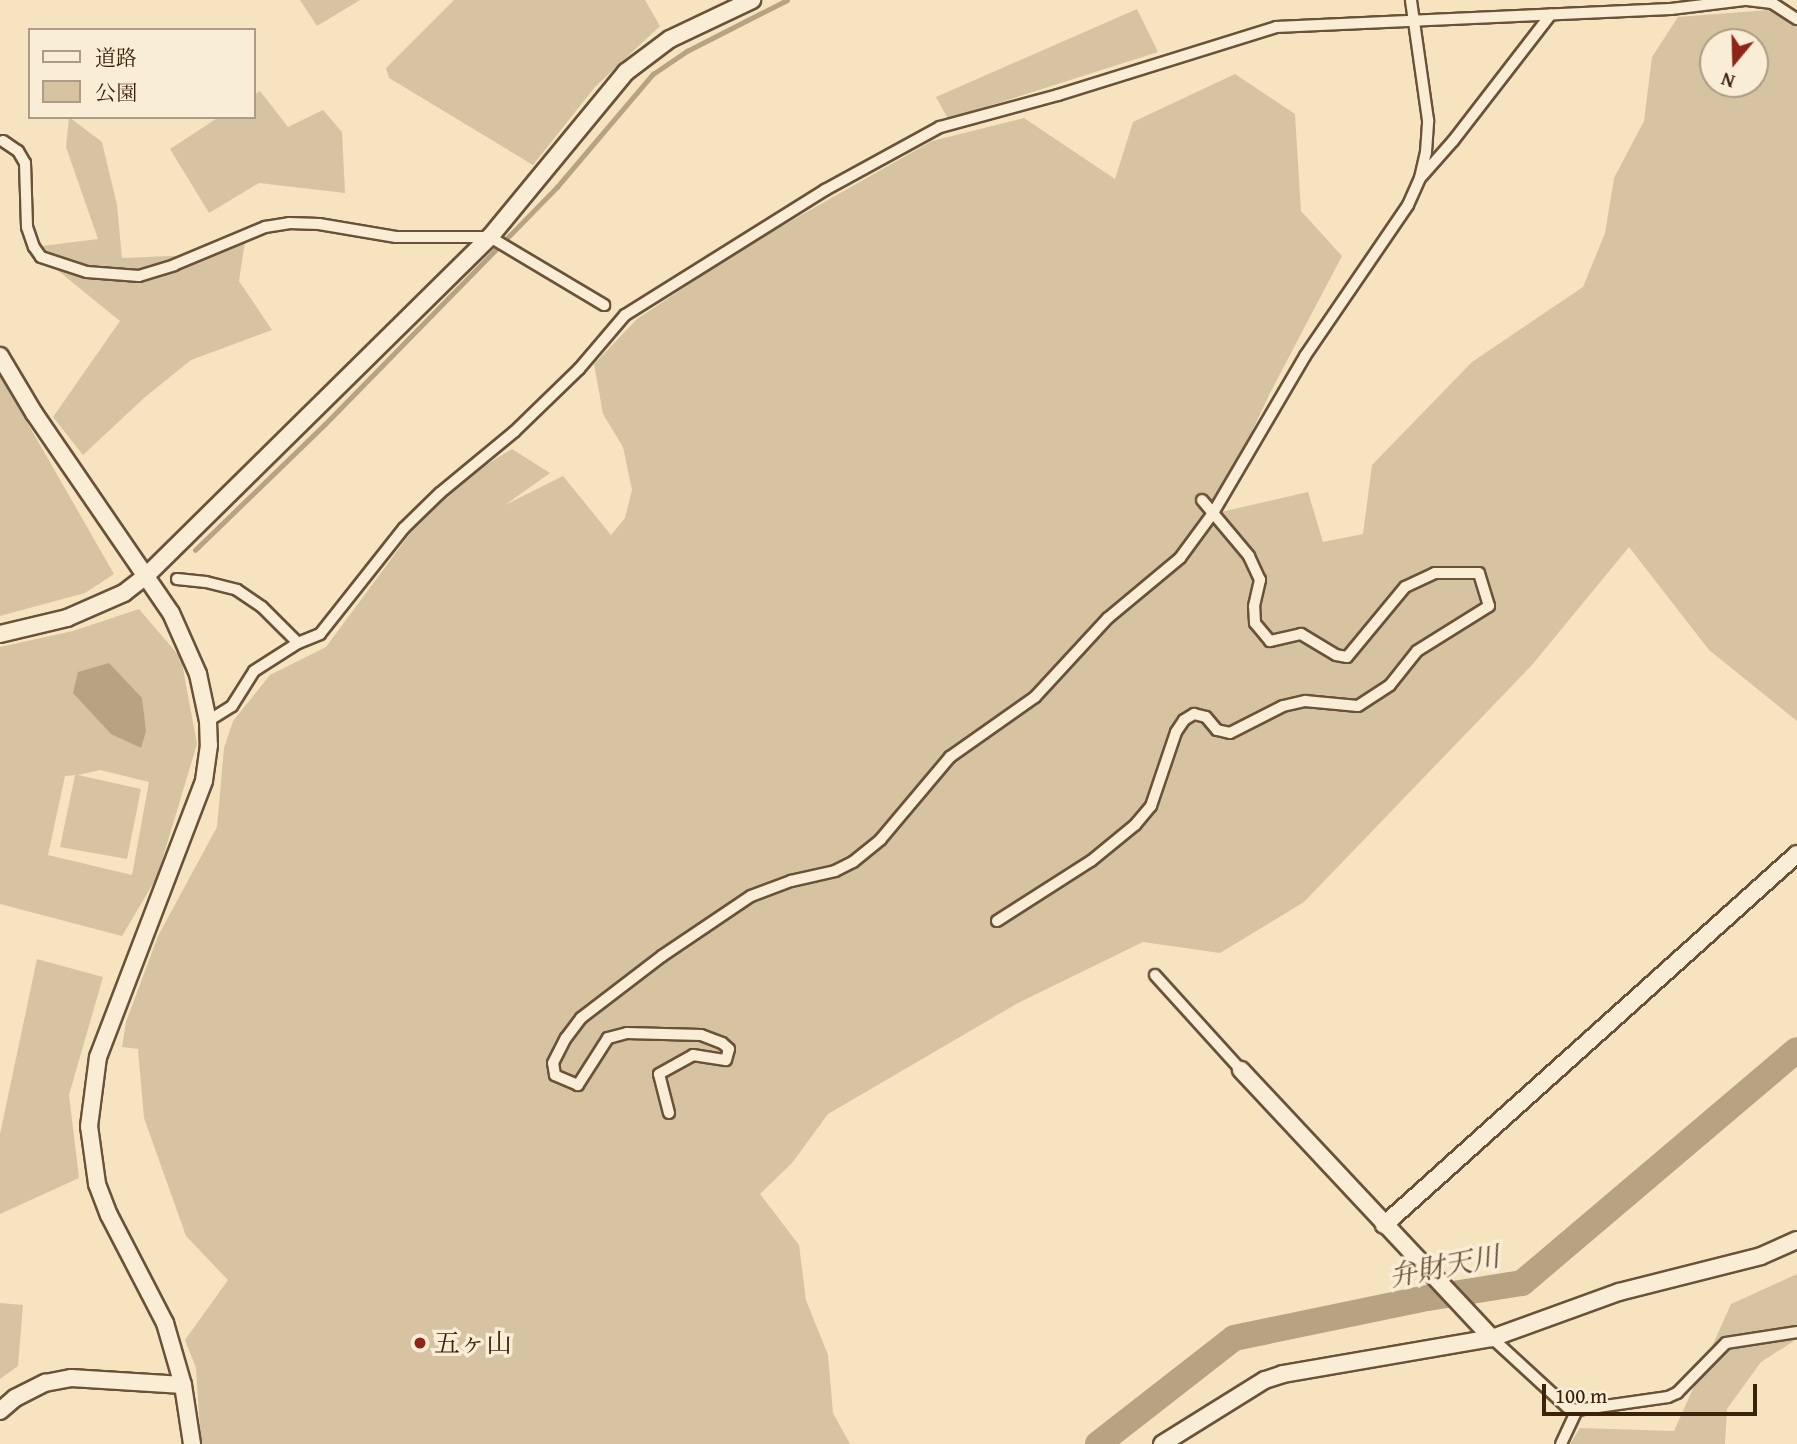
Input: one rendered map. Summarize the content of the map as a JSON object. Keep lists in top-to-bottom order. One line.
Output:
{"water":["弁財天川"],"places":["五ヶ山"],"legend":["道路","公園"],"scale_bar":"100 m","north":"bottom"}
